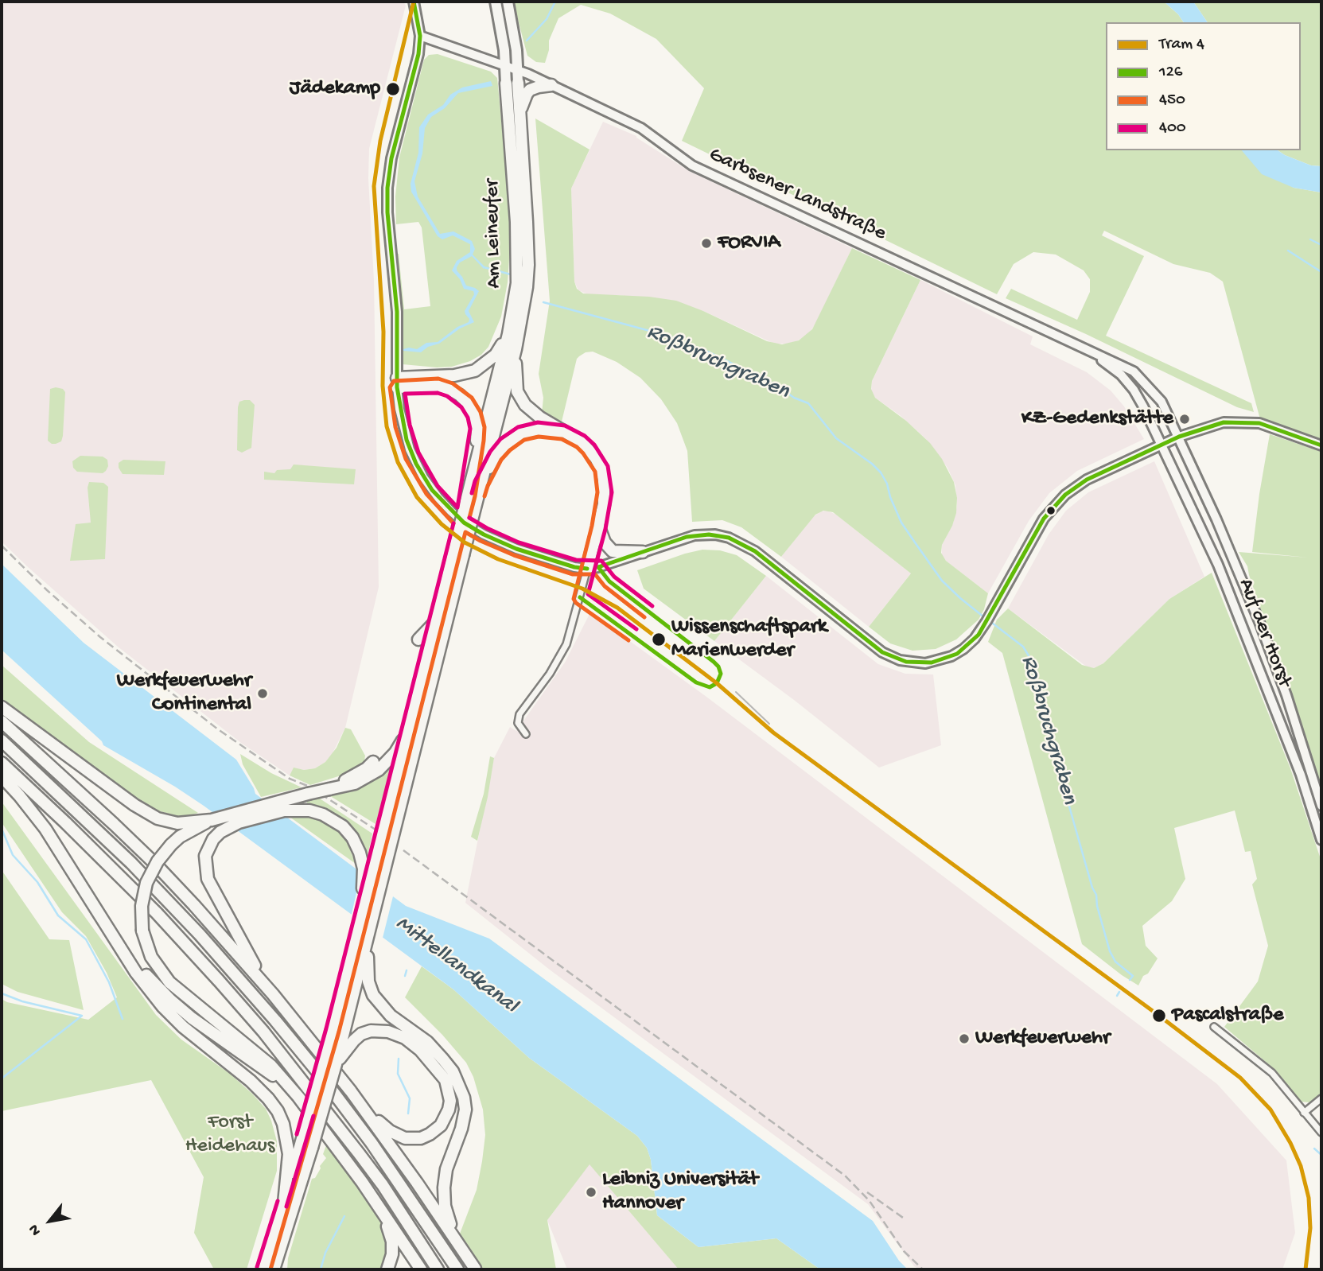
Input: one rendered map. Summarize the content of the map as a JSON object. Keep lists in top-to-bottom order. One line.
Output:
{"streets":{"highway":["Am Leineufer"],"street":["Garbsener Landstraße","Auf der Horst"]},"crossings":[["Garbsener Landstraße","Am Leineufer"],["Garbsener Landstraße","Auf der Horst"]],"water":["Roßbruchgraben","Mittellandkanal"],"parks":["Forst Heidehaus"],"places":["Jädekamp","FORVIA","KZ-Gedenkstätte","Wissenschaftspark Marienwerder","Werkfeuerwehr Continental","Pascalstraße","Werkfeuerwehr","Leibniz Universität Hannover"],"lines":["tram line 4","transit line 126","transit line 450","transit line 400"],"legend":["Tram 4","126","450","400"],"north":"bottom left"}
